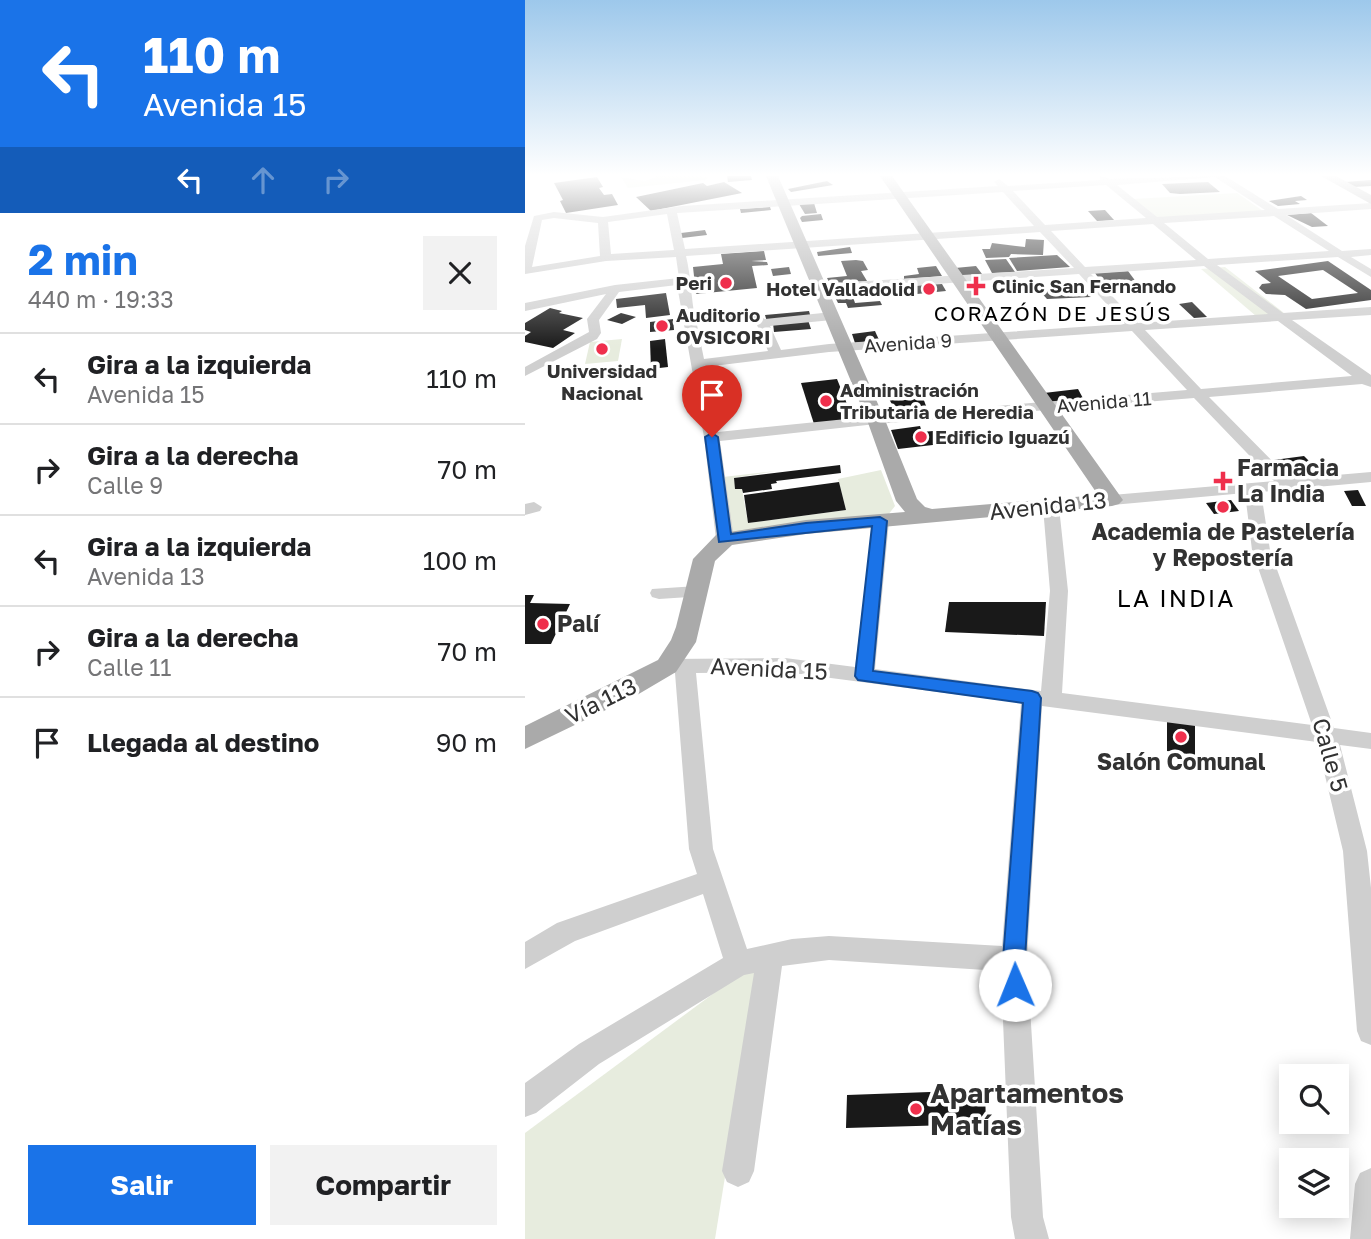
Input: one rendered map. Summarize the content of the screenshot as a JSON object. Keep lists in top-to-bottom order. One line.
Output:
{"streets":{"main road":["Avenida 13","Vía 113"],"street":["Avenida 9","Avenida 11","Avenida 15","Calle 5"]},"crossings":[["Avenida 13","Calle 5"],["Avenida 15","Vía 113"],["Avenida 15","Calle 5"]],"districts":["CORAZÓN DE JESÚS","LA INDIA"],"places":{"other":["Peri","Hotel Valladolid","Auditorio OVSICORI","Universidad Nacional","Administración Tributaria de Heredia","Edificio Iguazú","Academia de Pastelería y Repostería","Palí","Salón Comunal","Apartamentos Matías"],"health":["Clinic San Fernando","Farmacia La India"]},"page":{"turn":["110 m","Avenida 15"],"heading":["2 min","440 m · 19:33"],"list":[{"name":"Gira a la izquierda","note":"Avenida 15","value":"110 m"},{"name":"Gira a la derecha","note":"Calle 9","value":"70 m"},{"name":"Gira a la izquierda","note":"Avenida 13","value":"100 m"},{"name":"Gira a la derecha","note":"Calle 11","value":"70 m"},{"name":"Llegada al destino","value":"90 m"}],"buttons":["Salir","Compartir"]}}
